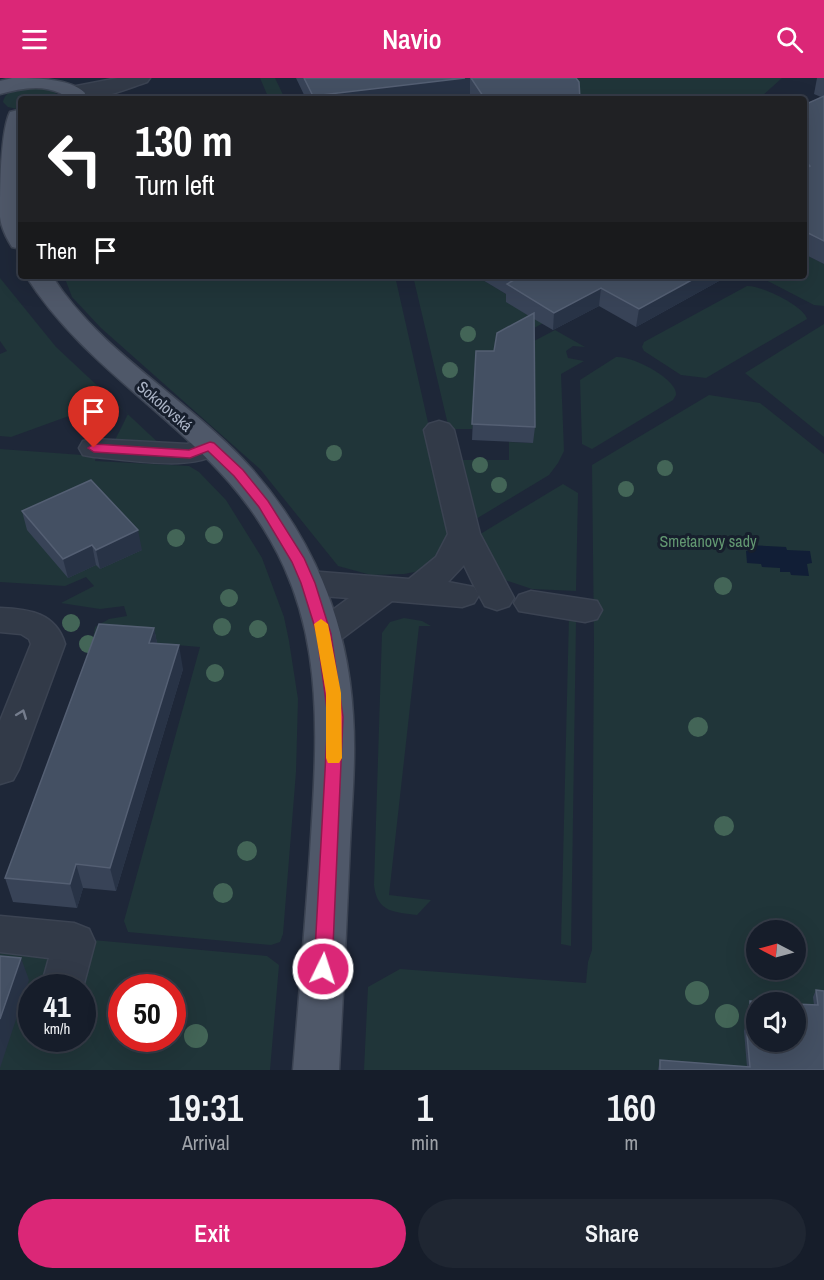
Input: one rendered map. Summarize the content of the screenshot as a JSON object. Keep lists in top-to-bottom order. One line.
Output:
{"streets":{"main road":["Sokolovská"]},"parks":["Smetanovy sady"],"north":"left","page":{"header":"Navio","turn":["130 m","Turn left"],"then":"Then","speed":"41 km/h","limit":"50","eta":["19:31","Arrival","1","min","160","m"],"buttons":["Exit","Share"]}}
